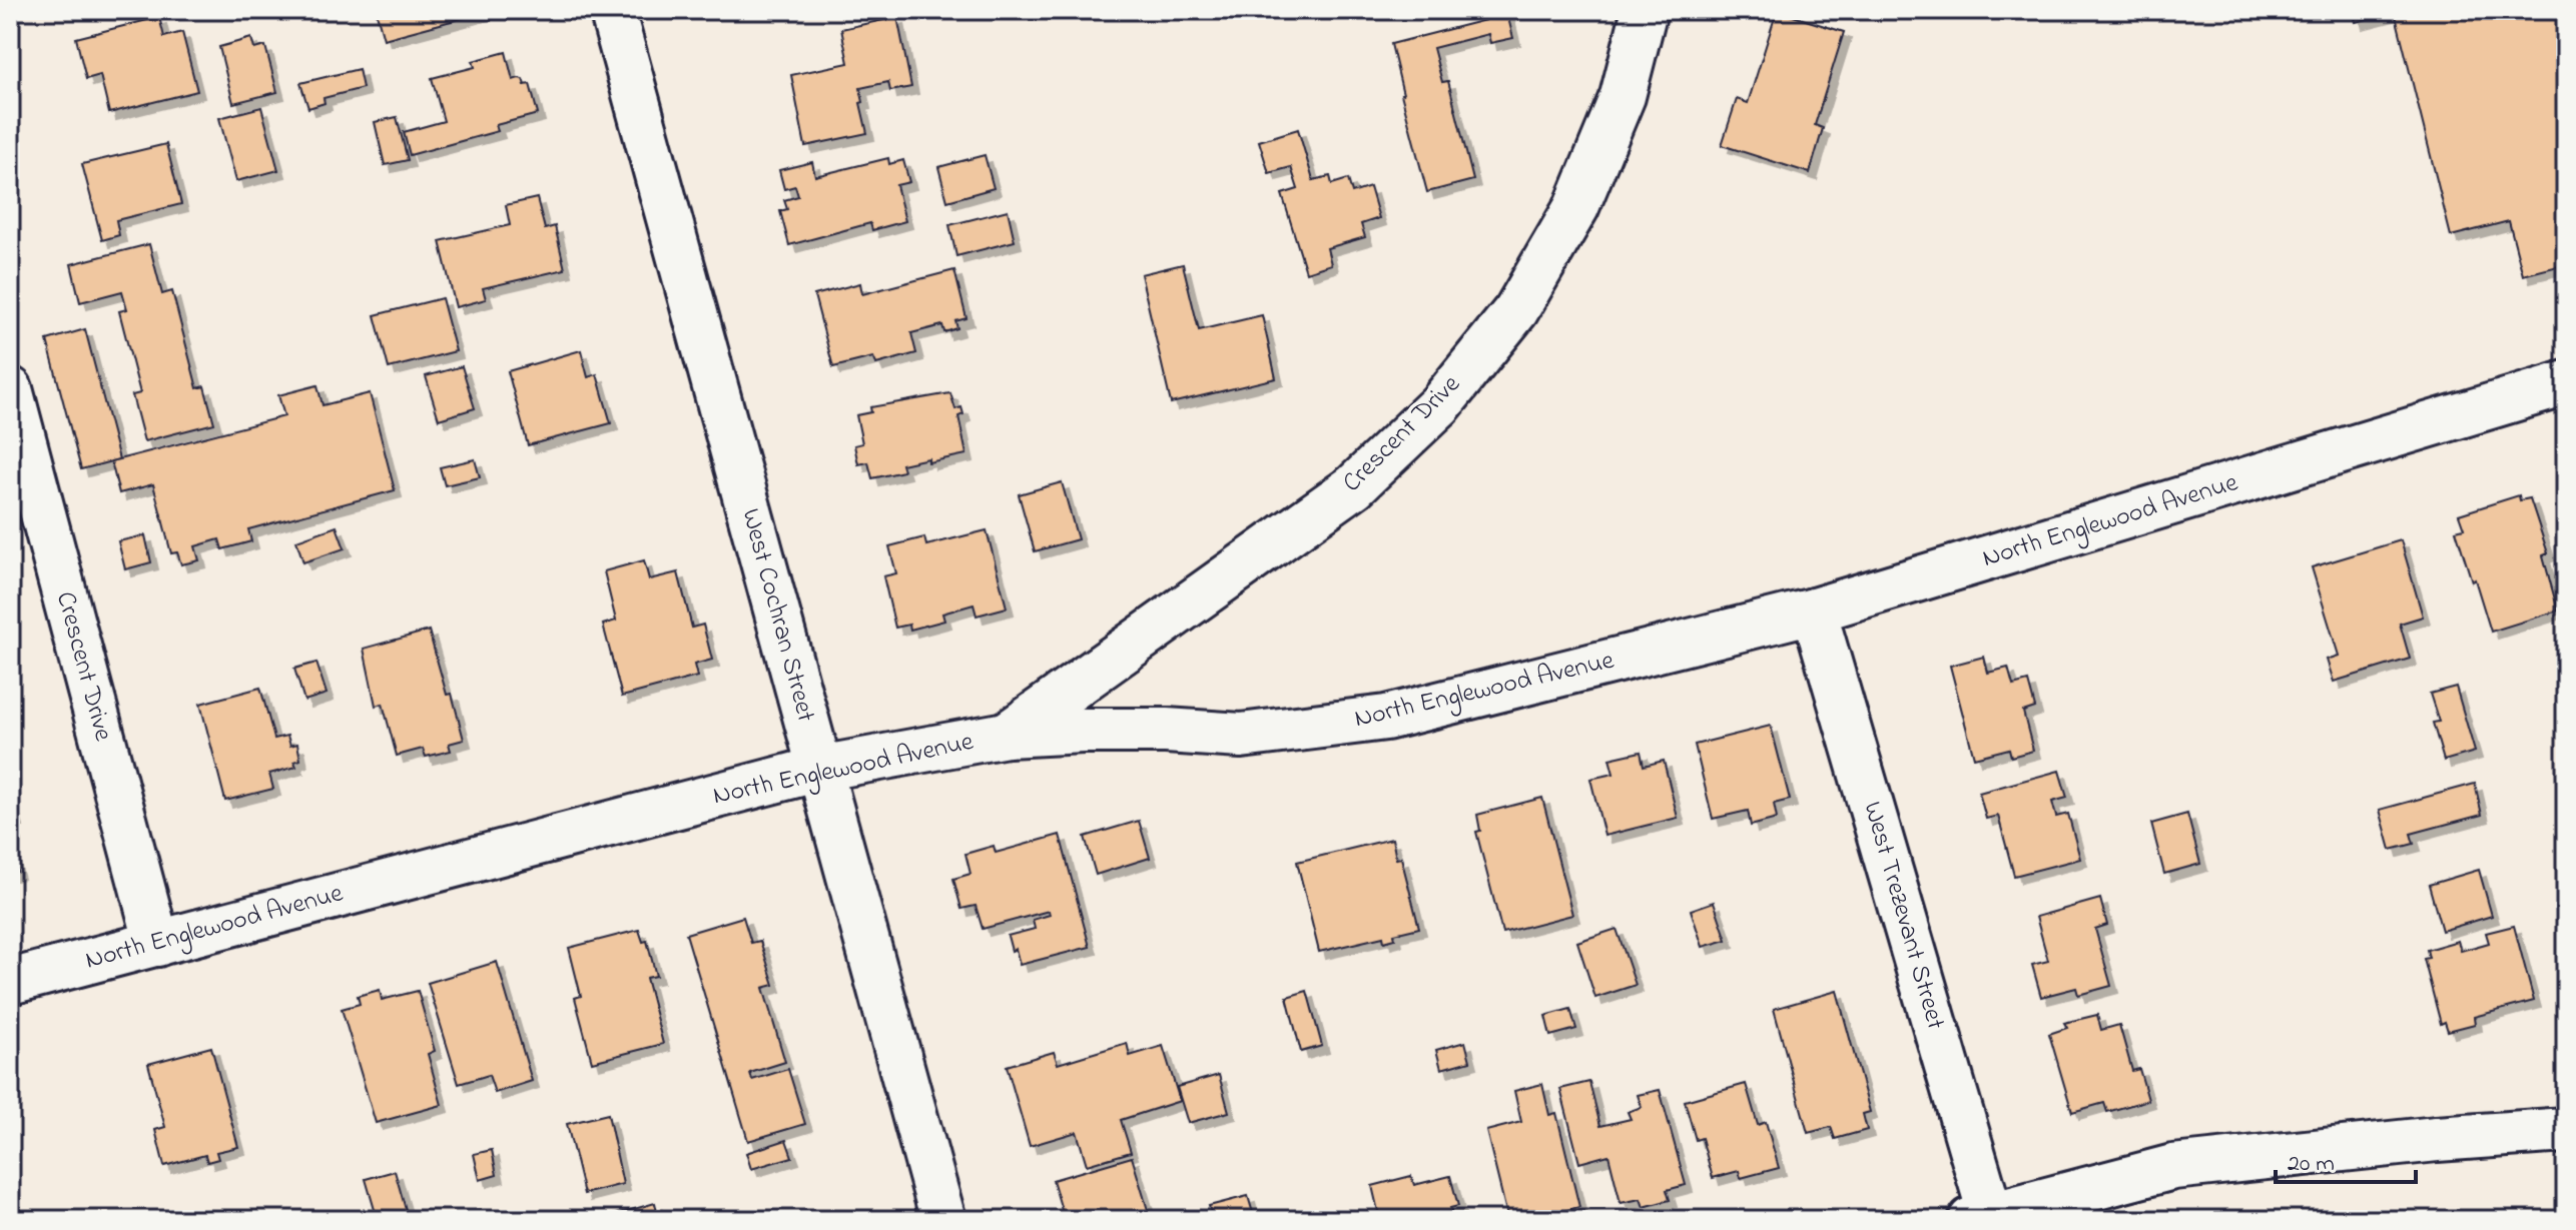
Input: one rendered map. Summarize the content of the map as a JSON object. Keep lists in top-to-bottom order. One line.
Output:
{"streets":{"street":["Crescent Drive","North Englewood Avenue","West Cochran Street","West Trezevant Street"]},"crossings":[["Crescent Drive","North Englewood Avenue"],["North Englewood Avenue","West Cochran Street"],["North Englewood Avenue","West Trezevant Street"]],"scale_bar":"20 m"}
